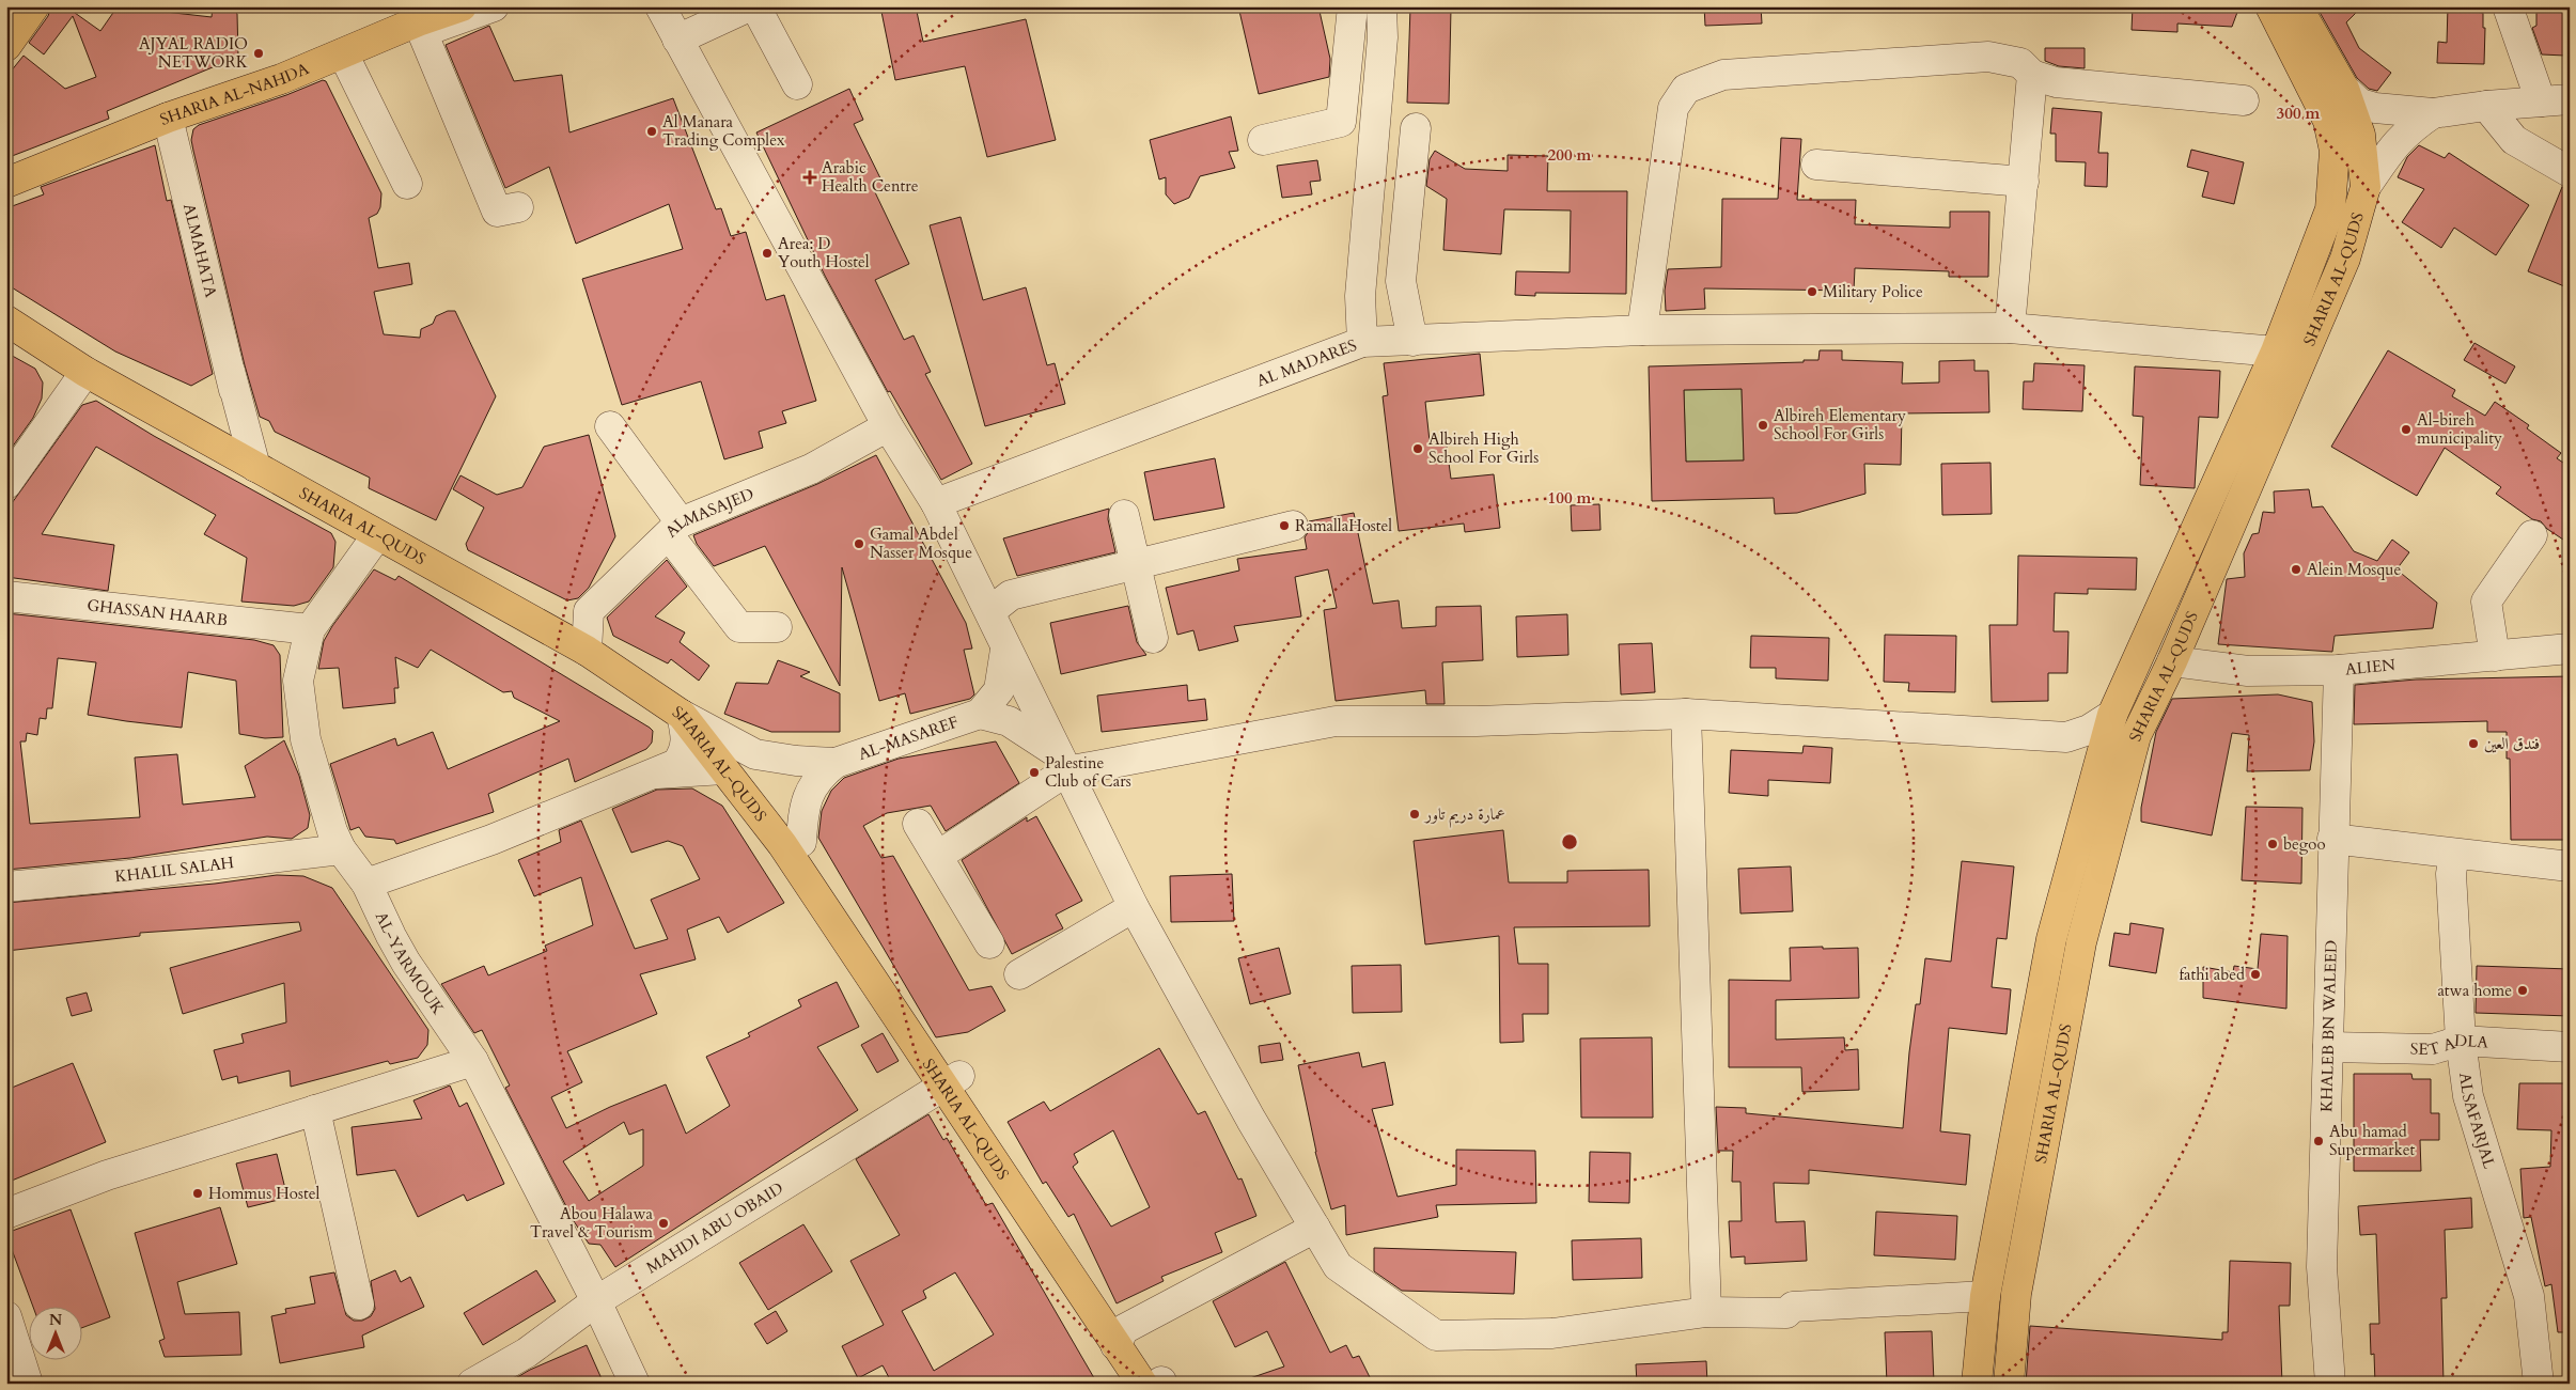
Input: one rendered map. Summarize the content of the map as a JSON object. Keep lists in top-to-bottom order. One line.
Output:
{"streets":{"main road":["SHARIA AL-NAHDA","SHARIA AL-QUDS"],"street":["ALMAHATA","AL MADARES","ALMASAJED","GHASSAN HAARB","ALIEN","AL-MASAREF","KHALIL SALAH","AL-YARMOUK","KHALEB BN WALEED","SET ADLA","ALSAFARJAL","MAHDI ABU OBAID"]},"crossings":[["SHARIA AL-NAHDA","ALMAHATA"],["ALMAHATA","SHARIA AL-QUDS"],["SHARIA AL-QUDS","ALMASAJED"],["SHARIA AL-QUDS","ALIEN"],["SHARIA AL-QUDS","AL-YARMOUK"],["SHARIA AL-QUDS","MAHDI ABU OBAID"],["GHASSAN HAARB","AL-YARMOUK"],["ALIEN","KHALEB BN WALEED"],["KHALIL SALAH","AL-YARMOUK"],["AL-YARMOUK","MAHDI ABU OBAID"],["KHALEB BN WALEED","SET ADLA"],["SET ADLA","ALSAFARJAL"]],"places":{"other":["AJYAL RADIO NETWORK","Al Manara Trading Complex","Area: D Youth Hostel","Military Police","Albireh Elementary School For Girls","Al-bireh municipality","Albireh High School For Girls","RamallaHostel","Gamal Abdel Nasser Mosque","Alein Mosque","فندق العين","Palestine Club of Cars","عمارة دريم تاور","begoo","fathi abed","atwa home","Abu hamad Supermarket","Hommus Hostel","Abou Halawa Travel & Tourism"],"health":["Arabic Health Centre"]},"north":"top","rings":["300 m","200 m","100 m"]}
